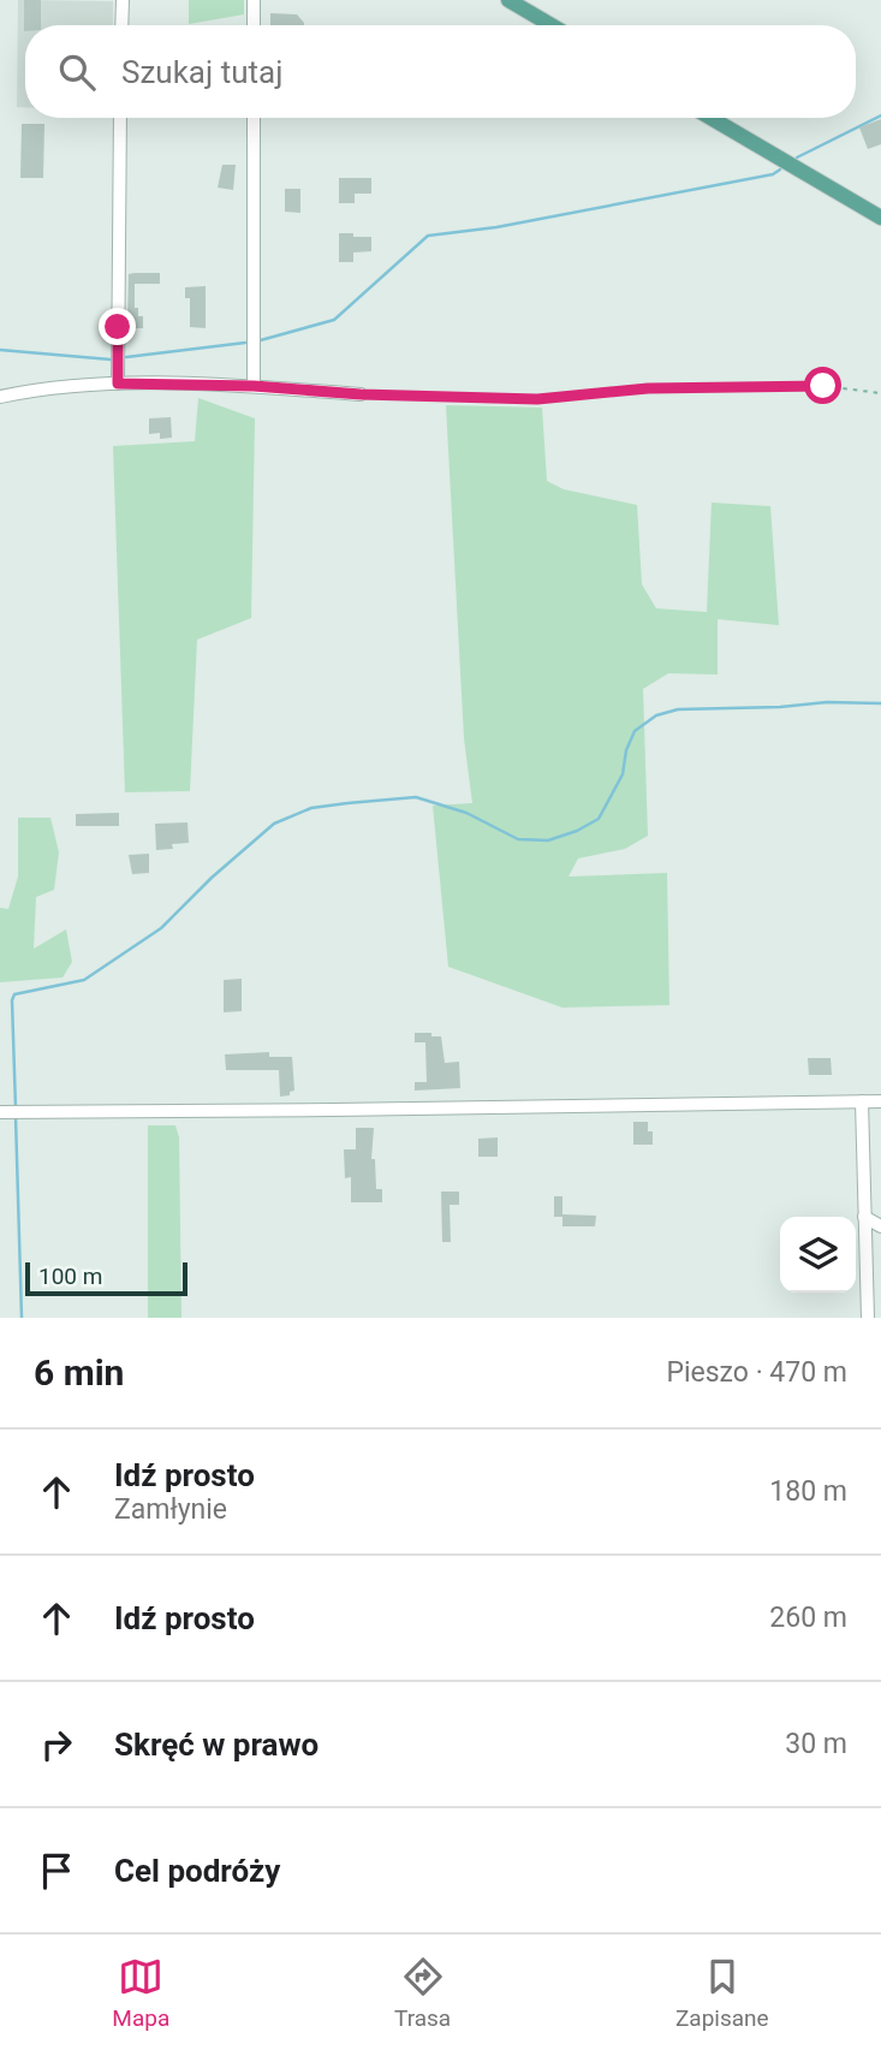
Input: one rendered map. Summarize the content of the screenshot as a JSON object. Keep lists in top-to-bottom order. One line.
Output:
{"scale_bar":"100 m","page":{"search":"Szukaj tutaj","scale":"100 m","heading":["6 min","Pieszo · 470 m"],"list":[["Idź prosto","Zamłynie","180 m"],["Idź prosto","260 m"],["Skręć w prawo","30 m"],"Cel podróży"],"nav":["Mapa","Trasa","Zapisane"]}}
